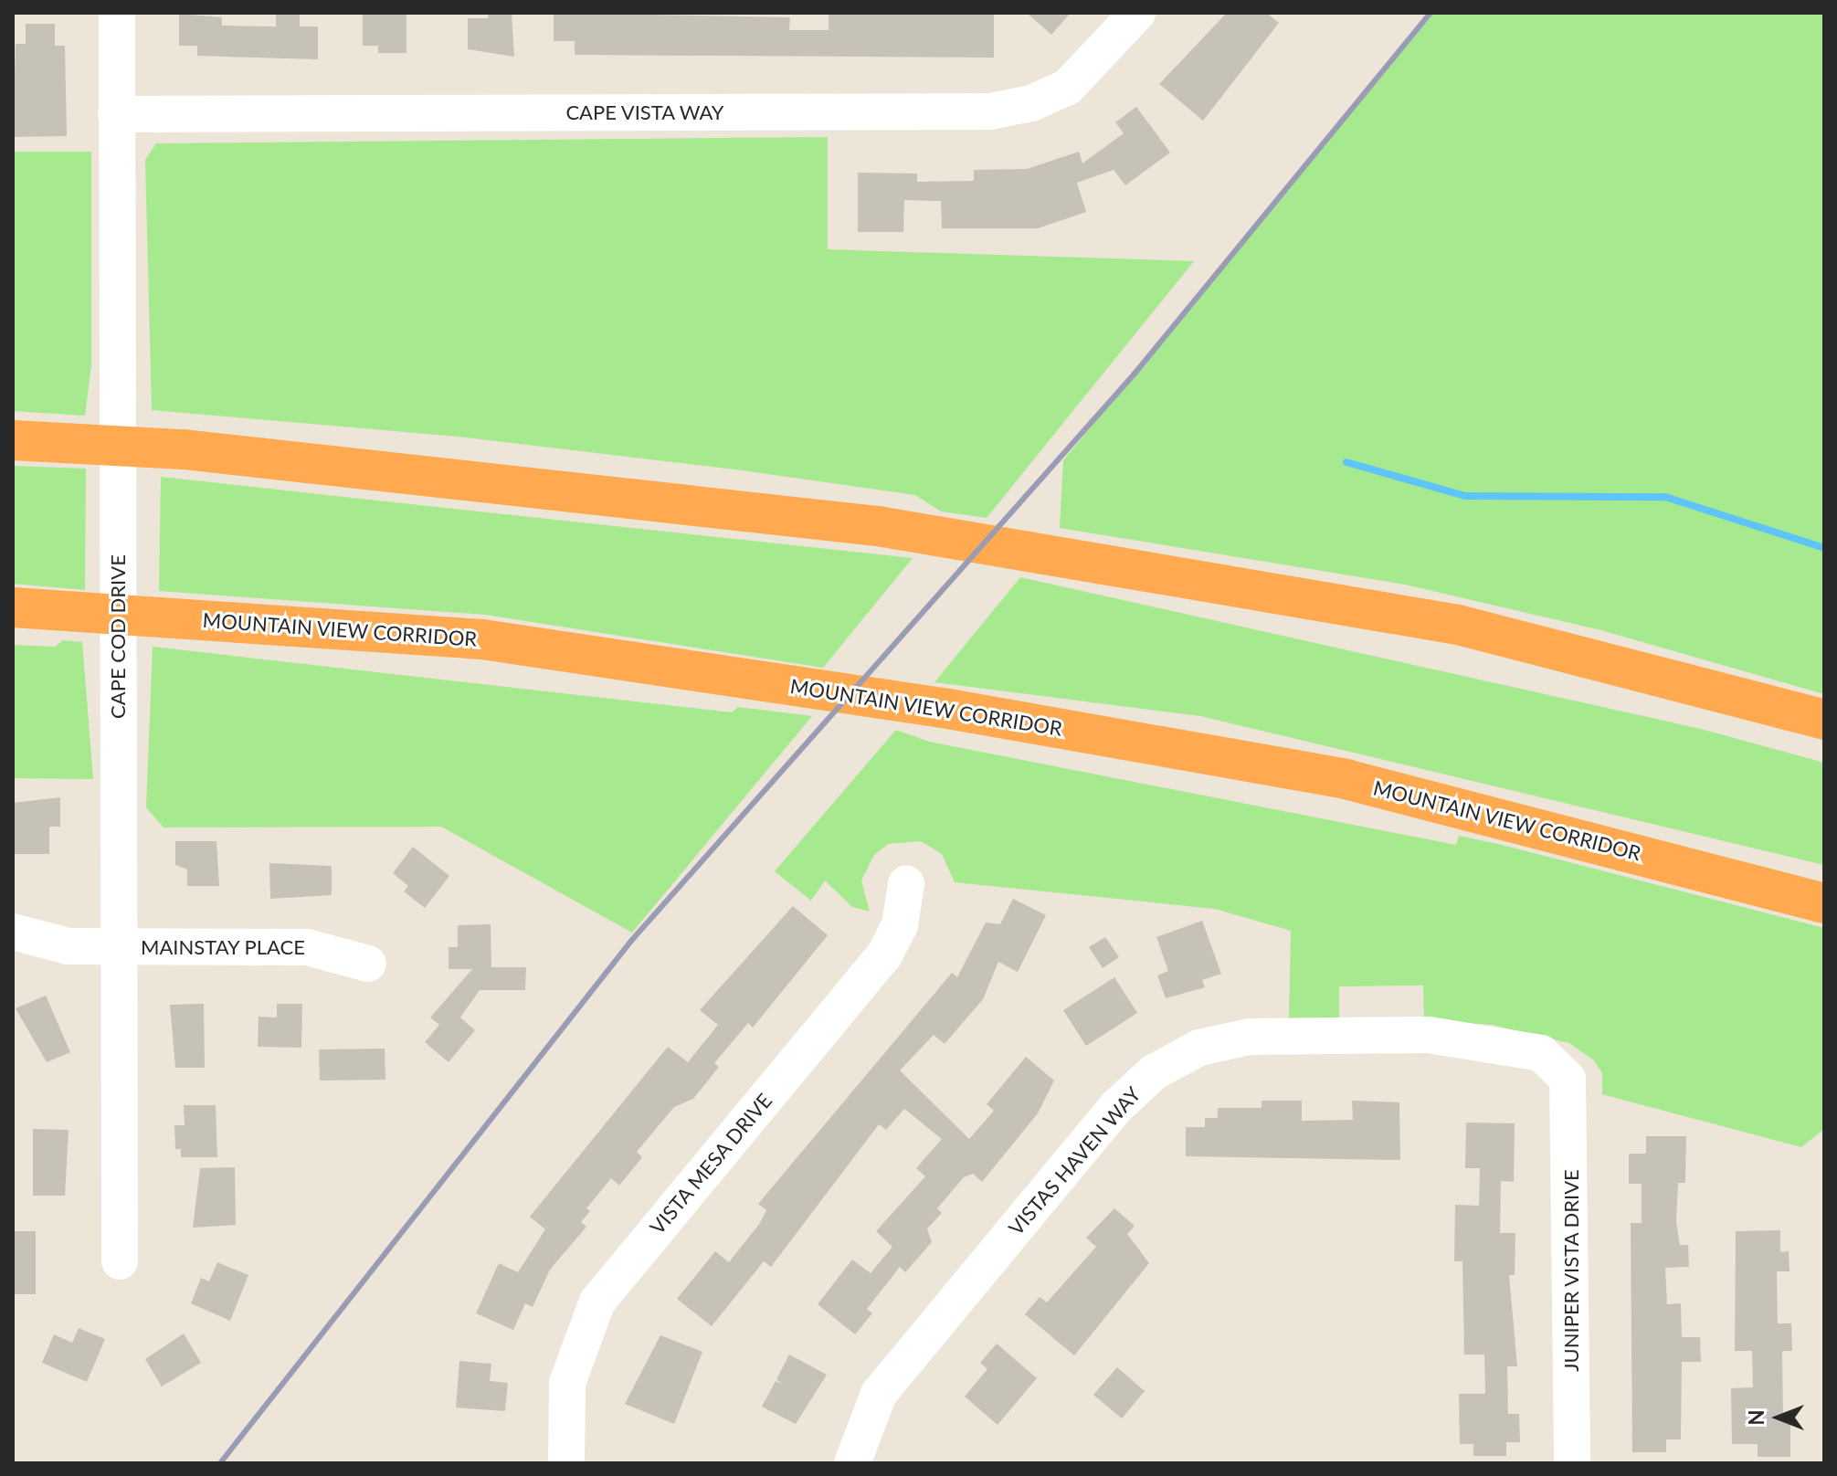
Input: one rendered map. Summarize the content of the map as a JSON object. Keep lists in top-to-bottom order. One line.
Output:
{"streets":{"highway":["MOUNTAIN VIEW CORRIDOR"],"street":["CAPE VISTA WAY","CAPE COD DRIVE","MAINSTAY PLACE","VISTAS HAVEN WAY","VISTA MESA DRIVE","JUNIPER VISTA DRIVE"]},"crossings":[["CAPE VISTA WAY","CAPE COD DRIVE"],["CAPE COD DRIVE","MAINSTAY PLACE"],["VISTAS HAVEN WAY","JUNIPER VISTA DRIVE"]],"north":"left"}
